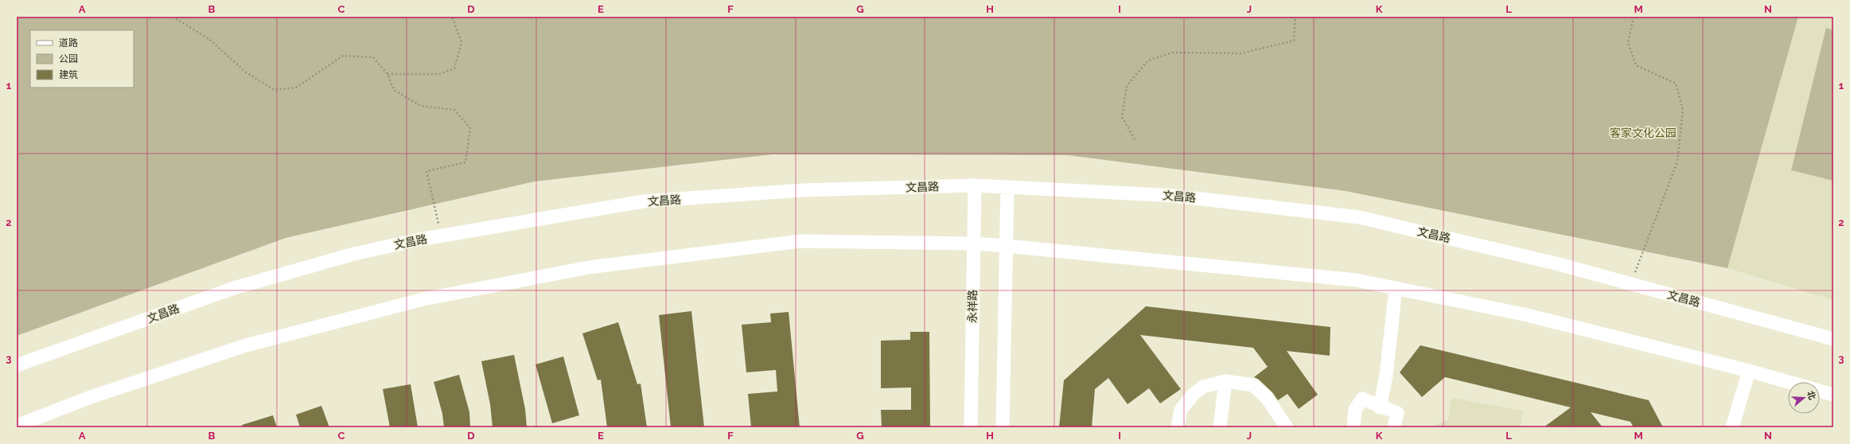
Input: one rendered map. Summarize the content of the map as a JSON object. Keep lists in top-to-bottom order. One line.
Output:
{"streets":{"street":["文昌路","永祥路"]},"crossings":[["文昌路","永祥路"]],"parks":["客家文化公园"],"legend":["道路","公园","建筑"],"north":"right","grid":{"columns":["A","B","C","D","E","F","G","H","I","J","K","L","M","N"],"rows":["1","2","3"]}}
